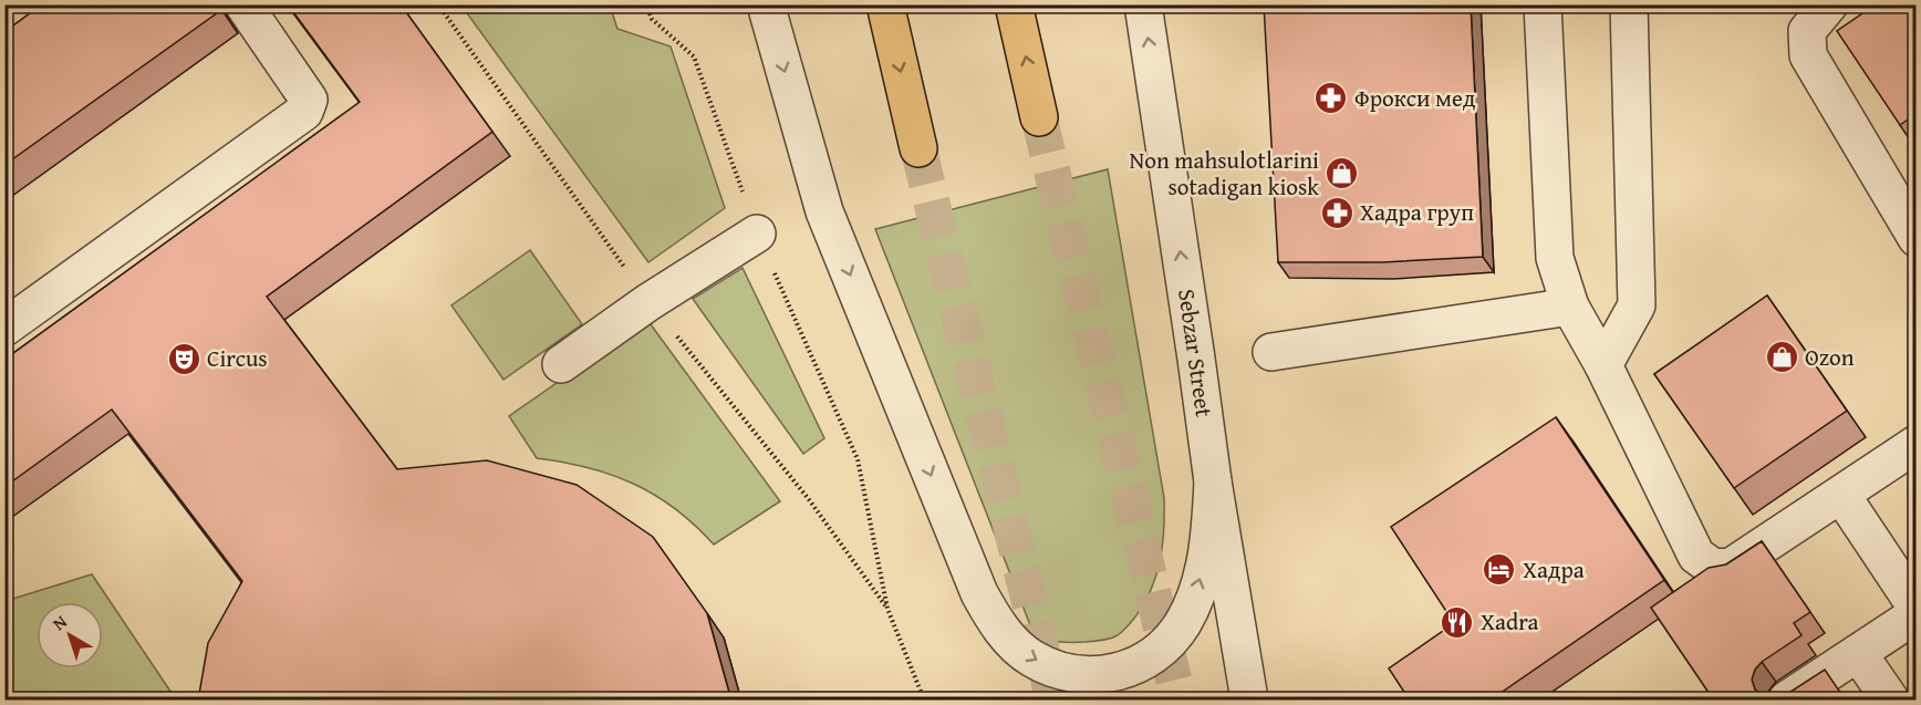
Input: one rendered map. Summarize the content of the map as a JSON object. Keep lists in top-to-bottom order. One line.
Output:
{"streets":{"street":["Sebzar Street"]},"one_way":["Sebzar Street"],"places":{"pharmacy":["Фрокси мед","Хадра груп"],"shop":["Non mahsulotlarini sotadigan kiosk","Ozon"],"theatre":["Circus"],"hotel":["Хадра"],"restaurant":["Xadra"]},"north":"top left"}
